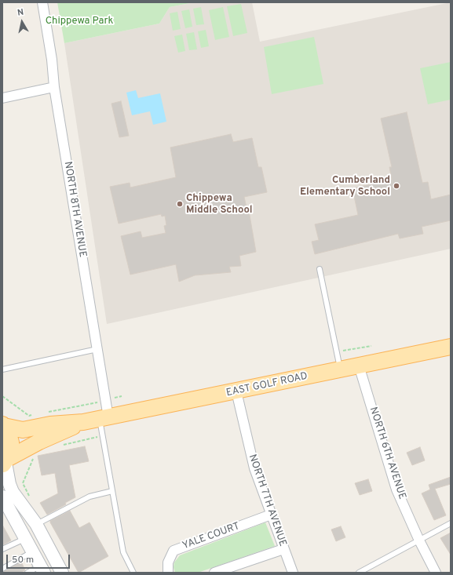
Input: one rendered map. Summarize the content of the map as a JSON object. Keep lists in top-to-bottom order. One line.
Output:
{"streets":{"main road":["EAST GOLF ROAD"],"street":["NORTH 8TH AVENUE","NORTH 6TH AVENUE","NORTH 7TH AVENUE","YALE COURT"]},"crossings":[["NORTH 8TH AVENUE","EAST GOLF ROAD"],["EAST GOLF ROAD","NORTH 6TH AVENUE"],["EAST GOLF ROAD","NORTH 7TH AVENUE"],["NORTH 7TH AVENUE","YALE COURT"]],"parks":["Chippewa Park"],"places":["Cumberland Elementary School","Chippewa Middle School"],"scale_bar":"50 m","north":"top"}
